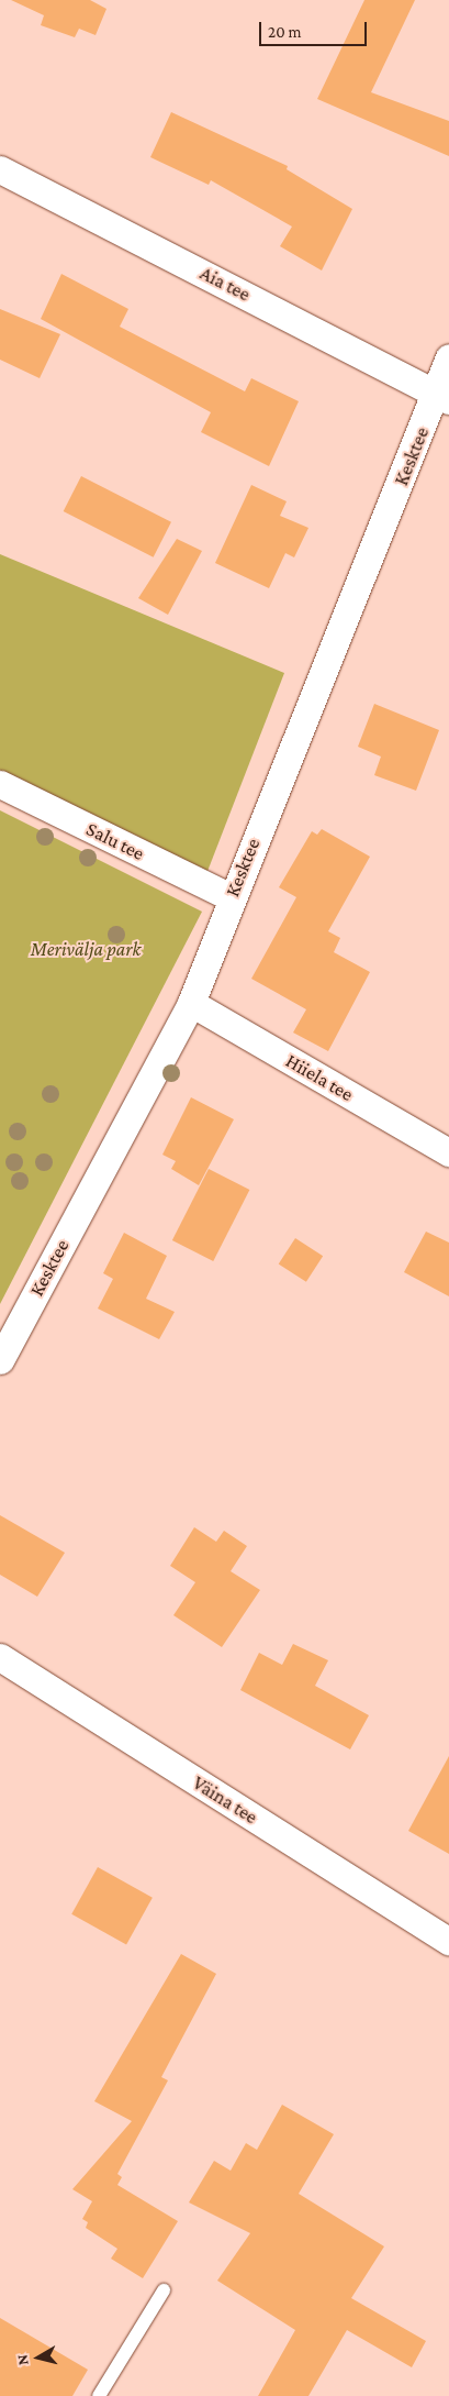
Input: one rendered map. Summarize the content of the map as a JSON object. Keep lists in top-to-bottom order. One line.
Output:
{"streets":{"street":["Aia tee","Kesktee","Salu tee","Hiiela tee","Väina tee"]},"crossings":[["Aia tee","Kesktee"],["Kesktee","Salu tee"],["Kesktee","Hiiela tee"]],"parks":["Merivälja park"],"scale_bar":"20 m","north":"left"}
